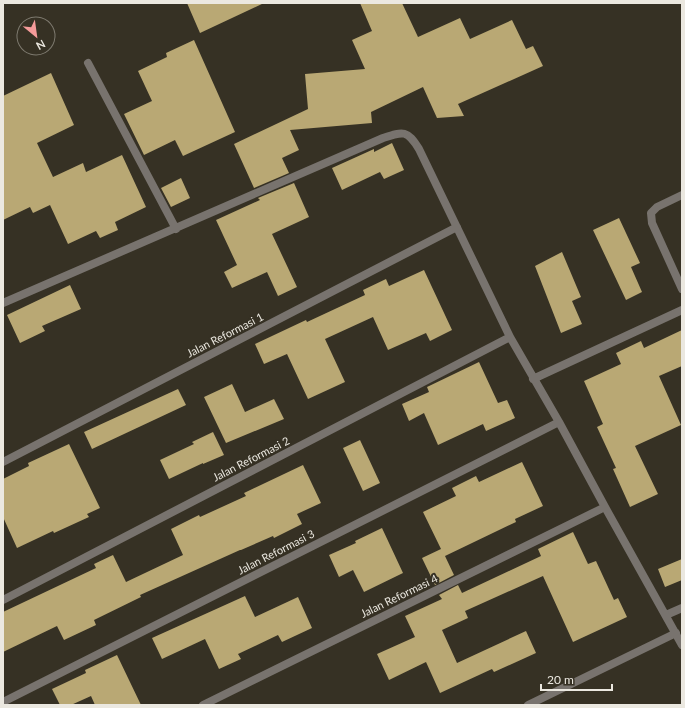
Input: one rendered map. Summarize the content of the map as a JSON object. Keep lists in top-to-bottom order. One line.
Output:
{"streets":{"street":["Jalan Reformasi 1","Jalan Reformasi 2","Jalan Reformasi 3","Jalan Reformasi 4"]},"scale_bar":"20 m","north":"bottom right"}
